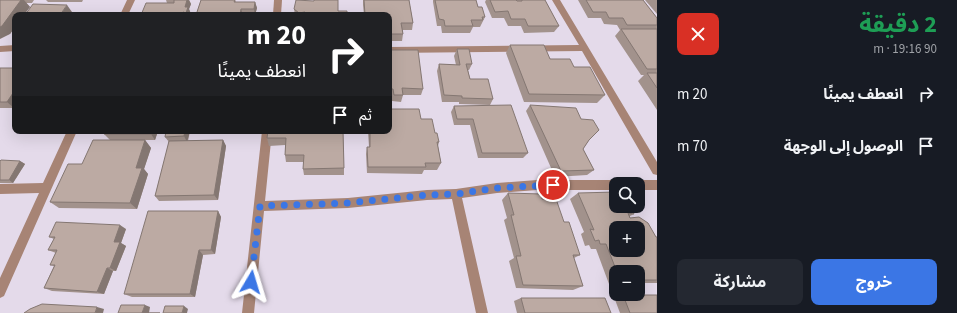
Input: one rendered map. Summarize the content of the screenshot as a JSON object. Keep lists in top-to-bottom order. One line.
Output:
{"page":{"heading":["2 دقيقة","90 m · 19:16"],"turn":["20 m","انعطف يمينًا"],"list":[{"name":"انعطف يمينًا","value":"20 m"},{"name":"الوصول إلى الوجهة","value":"70 m"}],"then":"ثم","map_buttons":["+","−"],"buttons":["خروج","مشاركة"]}}
